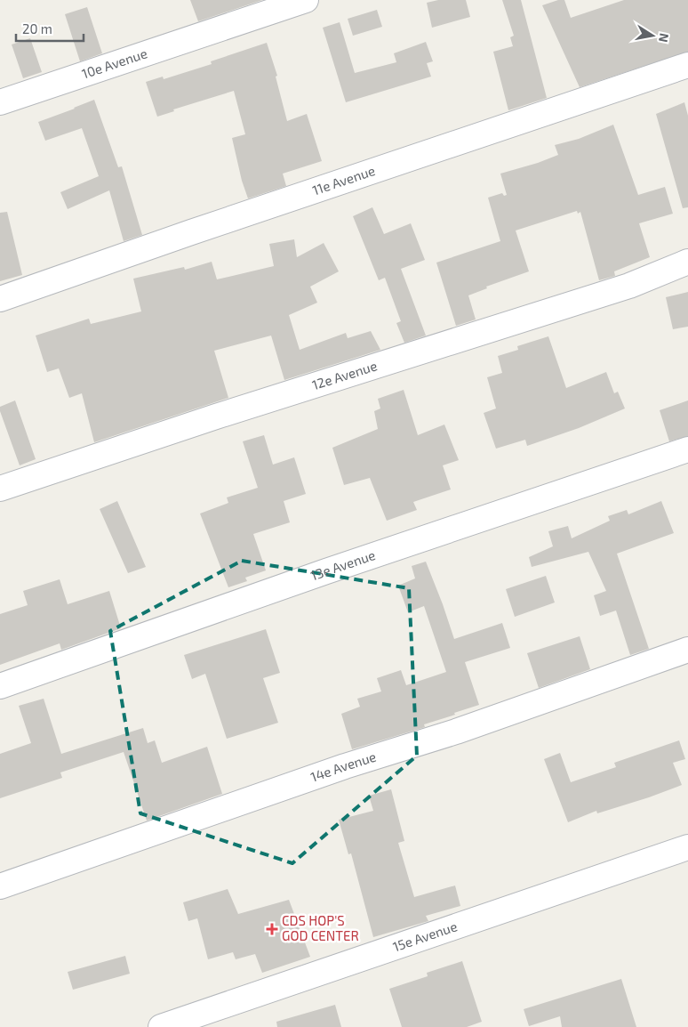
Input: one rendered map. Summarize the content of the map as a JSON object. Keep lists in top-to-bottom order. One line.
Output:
{"streets":{"street":["10e Avenue","11e Avenue","12e Avenue","13e Avenue","14e Avenue","15e Avenue"]},"places":{"health":["CDS HOP'S GOD CENTER"]},"scale_bar":"20 m","north":"right"}
